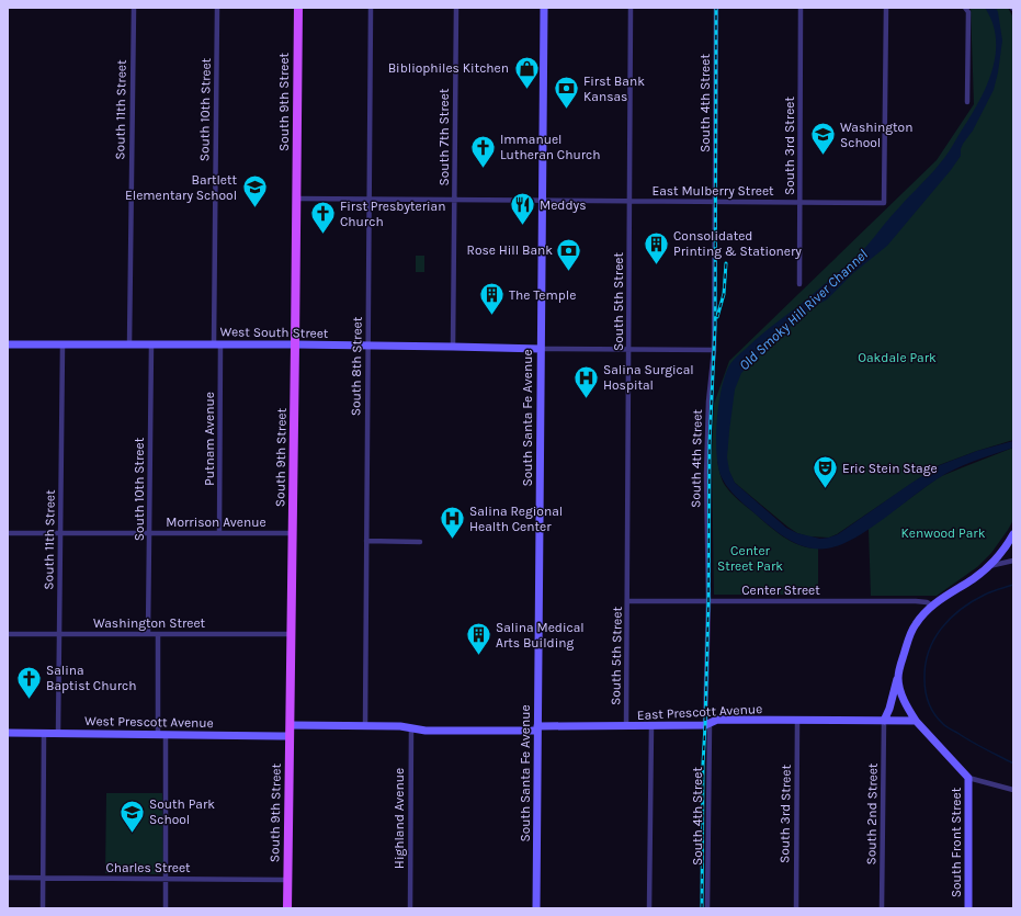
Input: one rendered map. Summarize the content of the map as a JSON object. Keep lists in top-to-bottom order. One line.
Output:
{"streets":{"main road":["South 9th Street"],"street":["South 4th Street","South 11th Street","South 10th Street","South 7th Street","South 3rd Street","East Mulberry Street","South 5th Street","West South Street","South 8th Street","South Santa Fe Avenue","Putnam Avenue","Morrison Avenue","Center Street","Washington Street","East Prescott Avenue","West Prescott Avenue","South 2nd Street","Highland Avenue","South Front Street","Charles Street"]},"crossings":[["South 9th Street","East Mulberry Street"],["South 9th Street","West South Street"],["South 9th Street","Morrison Avenue"],["South 9th Street","Washington Street"],["South 9th Street","West Prescott Avenue"],["South 9th Street","Charles Street"],["South 4th Street","East Mulberry Street"],["South 4th Street","Center Street"],["South 4th Street","East Prescott Avenue"],["South 11th Street","West South Street"],["South 11th Street","Morrison Avenue"],["South 11th Street","Washington Street"],["South 11th Street","West Prescott Avenue"],["South 10th Street","West South Street"],["South 10th Street","Putnam Avenue"],["South 10th Street","Morrison Avenue"],["South 10th Street","Washington Street"],["South 7th Street","East Mulberry Street"],["South 7th Street","West South Street"],["South 3rd Street","East Mulberry Street"],["South 3rd Street","East Prescott Avenue"],["East Mulberry Street","South 5th Street"],["East Mulberry Street","South 8th Street"],["East Mulberry Street","South Santa Fe Avenue"],["South 5th Street","Center Street"],["South 5th Street","East Prescott Avenue"],["West South Street","South 8th Street"],["West South Street","South Santa Fe Avenue"],["West South Street","Putnam Avenue"],["South Santa Fe Avenue","East Prescott Avenue"],["Putnam Avenue","Morrison Avenue"],["East Prescott Avenue","South 2nd Street"]],"water":["Old Smoky Hill River Channel"],"parks":["Oakdale Park","Kenwood Park","Center Street Park"],"places":{"shop":["Bibliophiles Kitchen"],"bank":["First Bank Kansas","Rose Hill Bank"],"school or university":["Washington School","Bartlett Elementary School","South Park School"],"church":["Immanuel Lutheran Church","First Presbyterian Church","Salina Baptist Church"],"restaurant":["Meddys"],"building":["Consolidated Printing & Stationery","The Temple","Salina Medical Arts Building"],"hospital":["Salina Surgical Hospital","Salina Regional Health Center"],"theatre":["Eric Stein Stage"]}}
